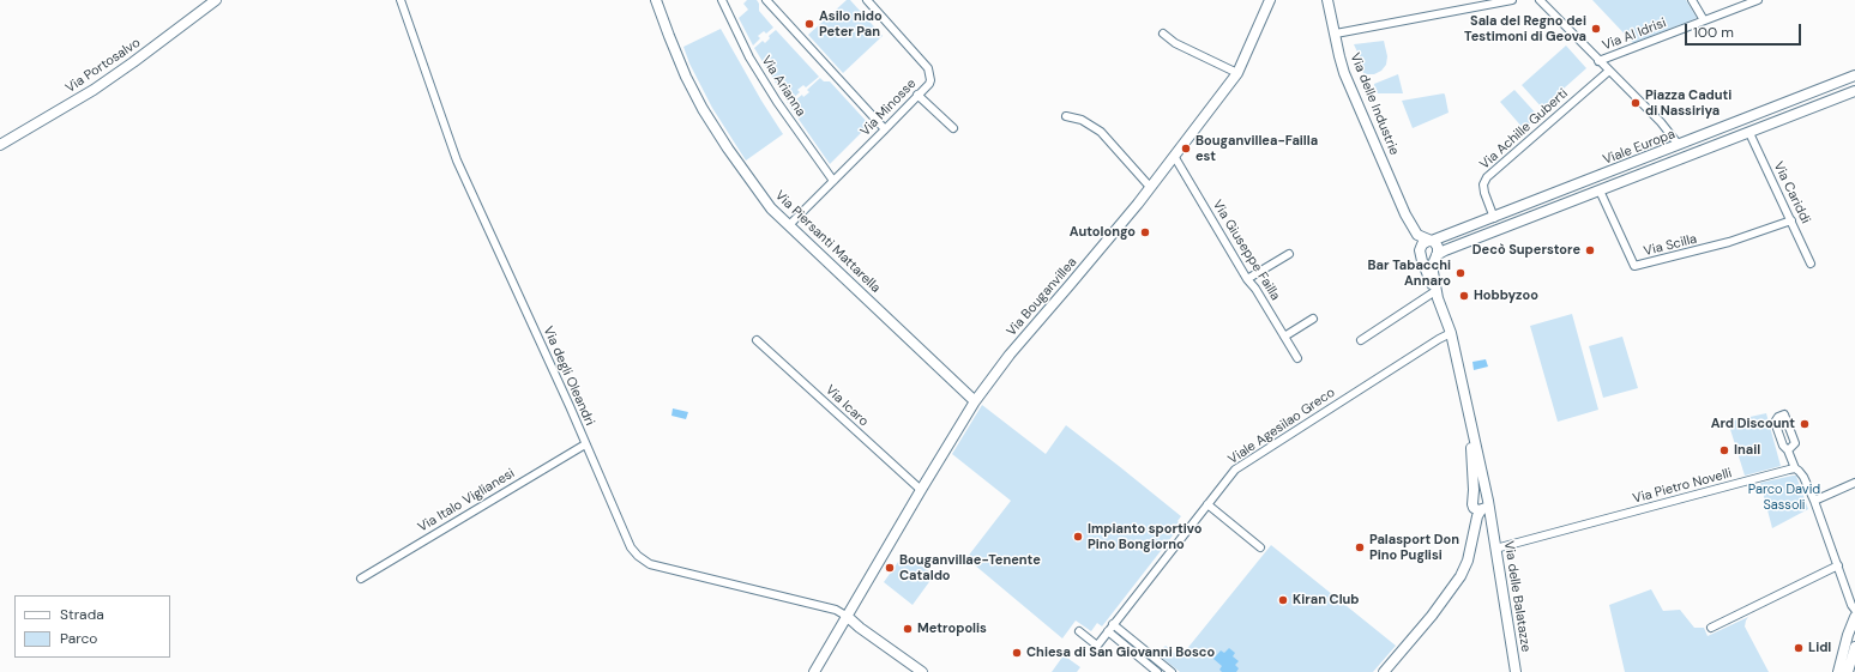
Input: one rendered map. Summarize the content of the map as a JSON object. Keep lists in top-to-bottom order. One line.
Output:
{"streets":{"street":["Via Al Idrisi","Via Portosalvo","Via Arianna","Via delle Industrie","Via Minosse","Via Achille Guberti","Viale Europa","Via Cariddi","Via Piersanti Mattarella","Via Scilla","Via Giuseppe Failla","Via Bouganvillea","Via degli Oleandri","Via Icaro","Viale Agesilao Greco","Via Pietro Novelli","Via Italo Viglianesi","Via delle Balatazze"]},"crossings":[["Via Arianna","Via Minosse"],["Via Minosse","Via Piersanti Mattarella"],["Via Achille Guberti","Viale Europa"],["Viale Europa","Via Cariddi"],["Viale Europa","Via Scilla"],["Via Cariddi","Via Scilla"],["Via Piersanti Mattarella","Via Bouganvillea"],["Via Giuseppe Failla","Via Bouganvillea"],["Via Bouganvillea","Via degli Oleandri"],["Via Bouganvillea","Via Icaro"],["Via degli Oleandri","Via Italo Viglianesi"],["Viale Agesilao Greco","Via delle Balatazze"],["Via Pietro Novelli","Via delle Balatazze"]],"parks":["Parco David Sassoli"],"places":["Asilo nido Peter Pan","Sala del Regno dei Testimoni di Geova","Piazza Caduti di Nassiriya","Bouganvillea-Failla est","Autolongo","Decò Superstore","Bar Tabacchi Annaro","Hobbyzoo","Ard Discount","Inail","Impianto sportivo Pino Bongiorno","Palasport Don Pino Puglisi","Bouganvillae-Tenente Cataldo","Kiran Club","Metropolis","Lidl","Chiesa di San Giovanni Bosco"],"legend":["Strada","Parco"],"scale_bar":"100 m"}
